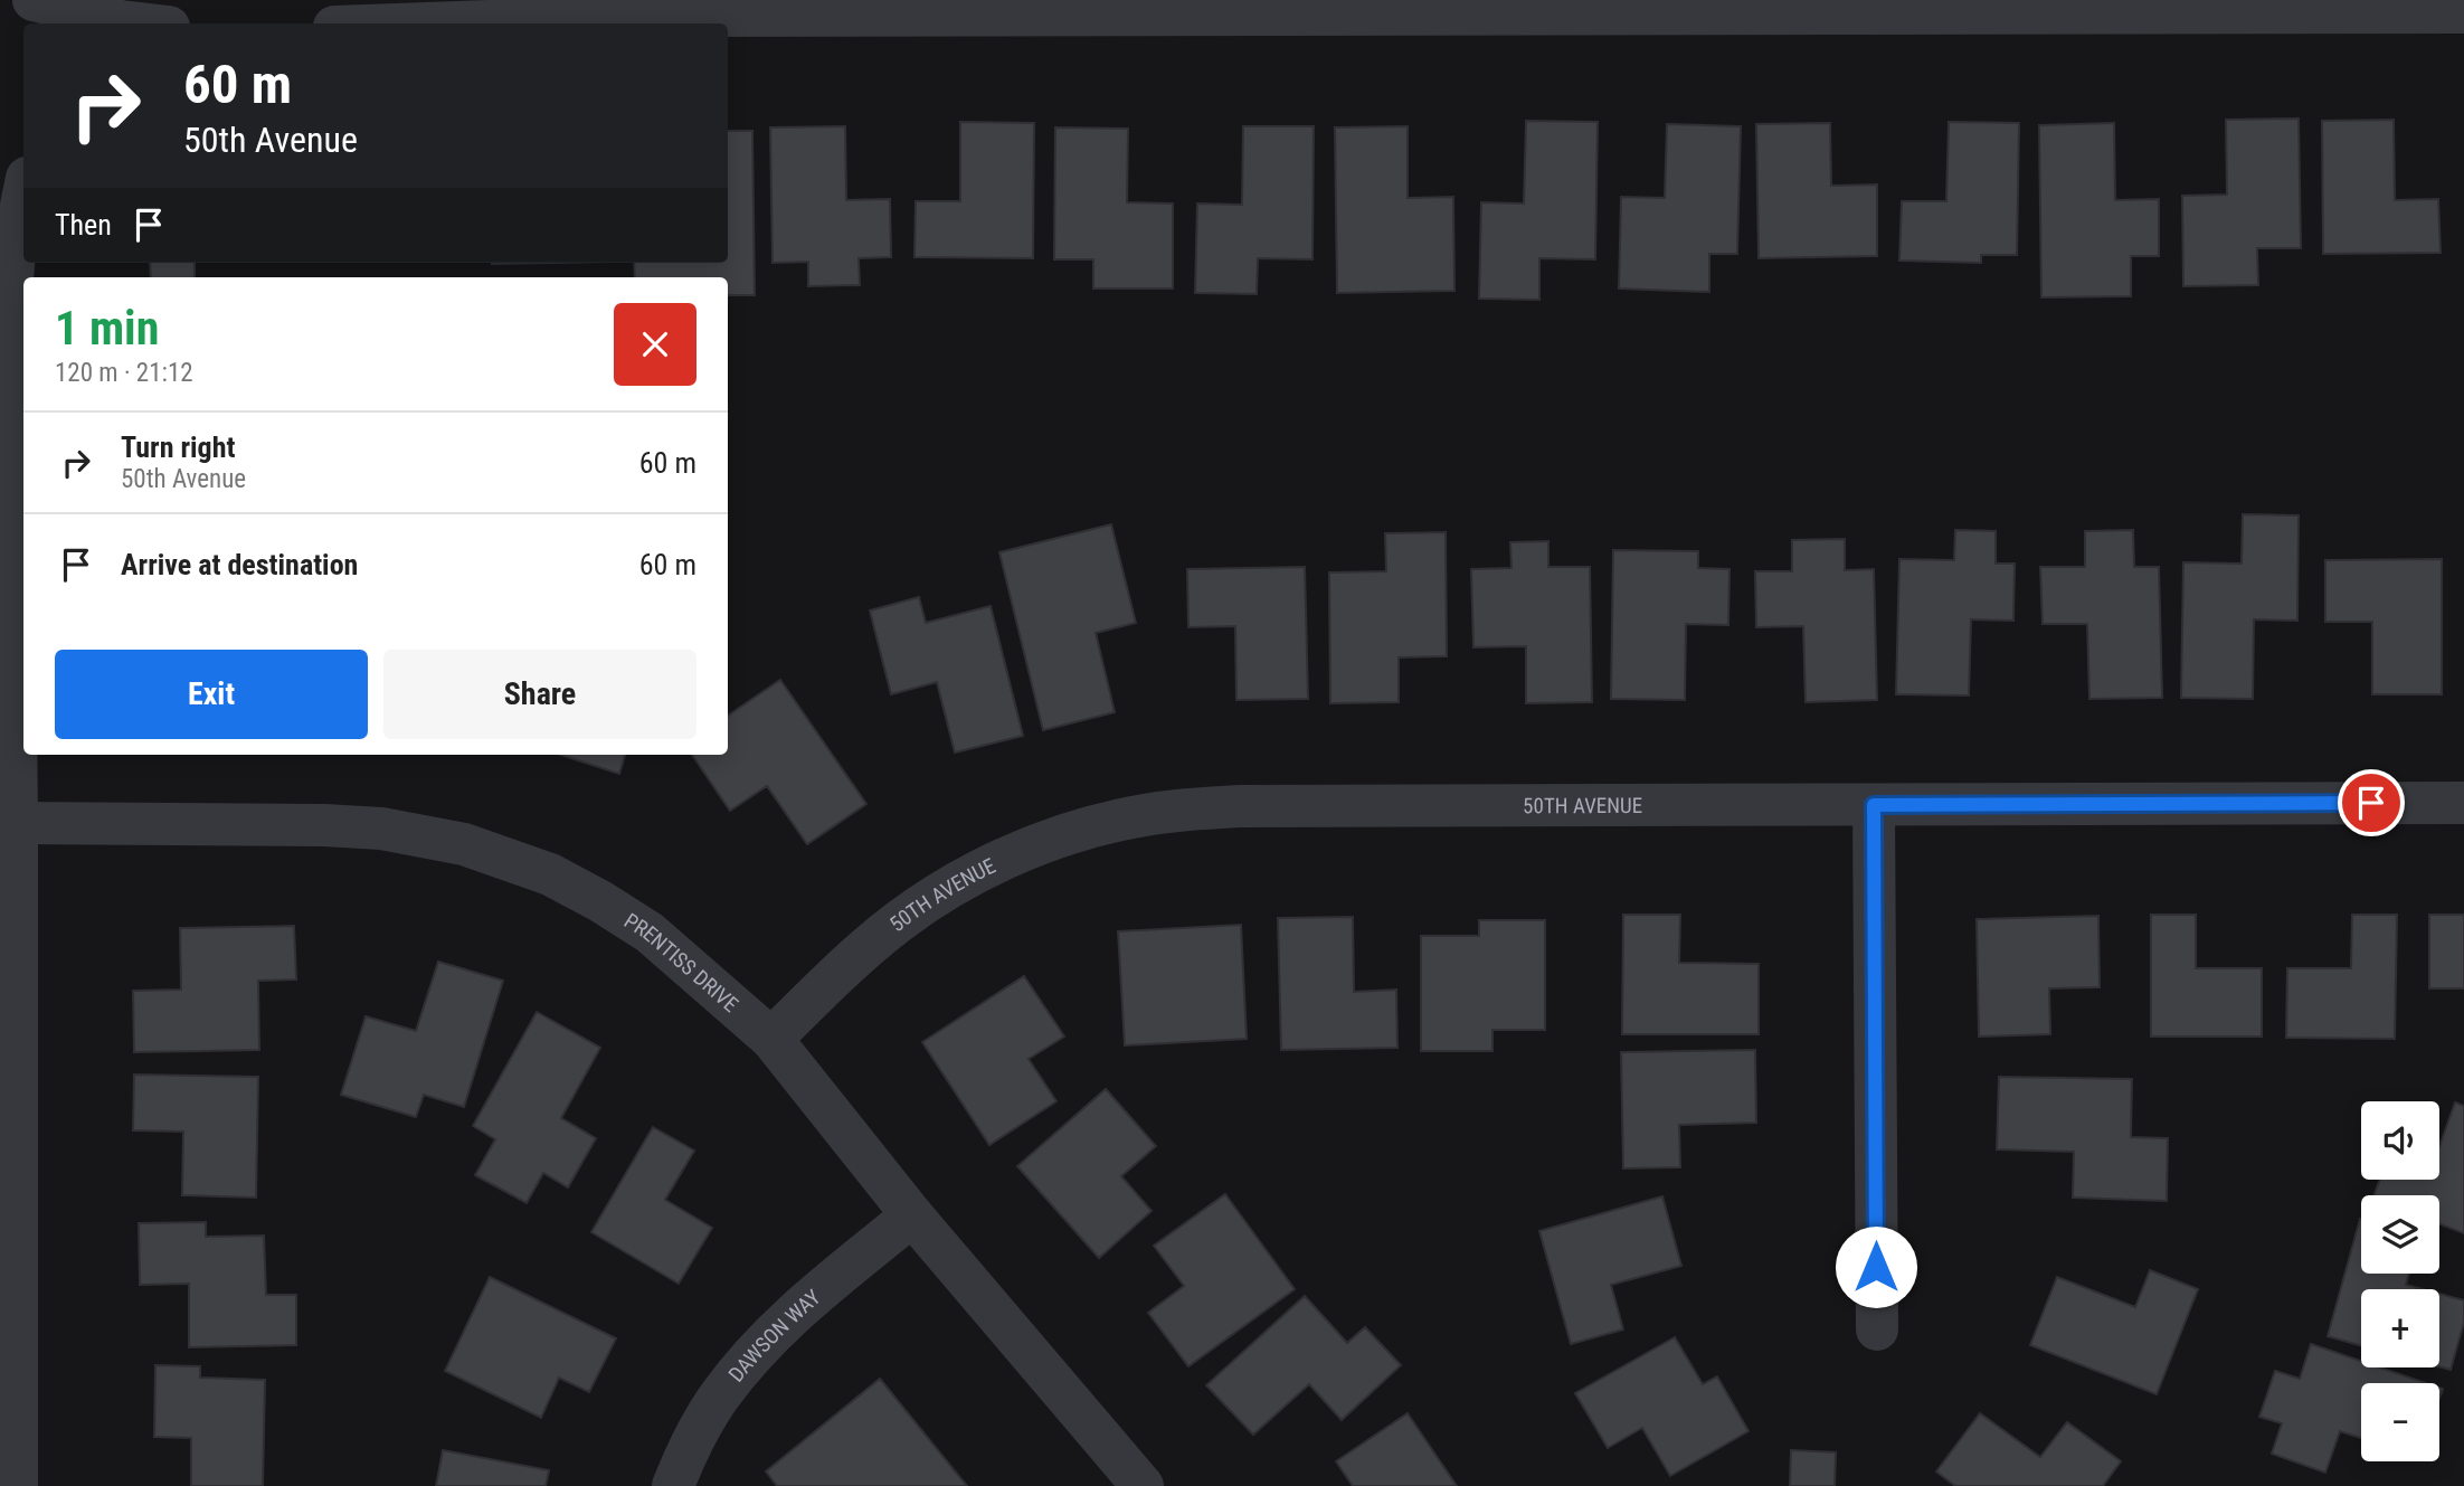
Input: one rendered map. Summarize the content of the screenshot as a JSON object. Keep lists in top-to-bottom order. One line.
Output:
{"streets":{"street":["50TH AVENUE","PRENTISS DRIVE","DAWSON WAY"]},"crossings":[["50TH AVENUE","PRENTISS DRIVE"],["PRENTISS DRIVE","DAWSON WAY"]],"page":{"turn":["60 m","50th Avenue"],"then":"Then","heading":["1 min","120 m · 21:12"],"list":[{"name":"Turn right","note":"50th Avenue","value":"60 m"},{"name":"Arrive at destination","value":"60 m"}],"buttons":["Exit","Share"],"map_buttons":["+","−"]}}
